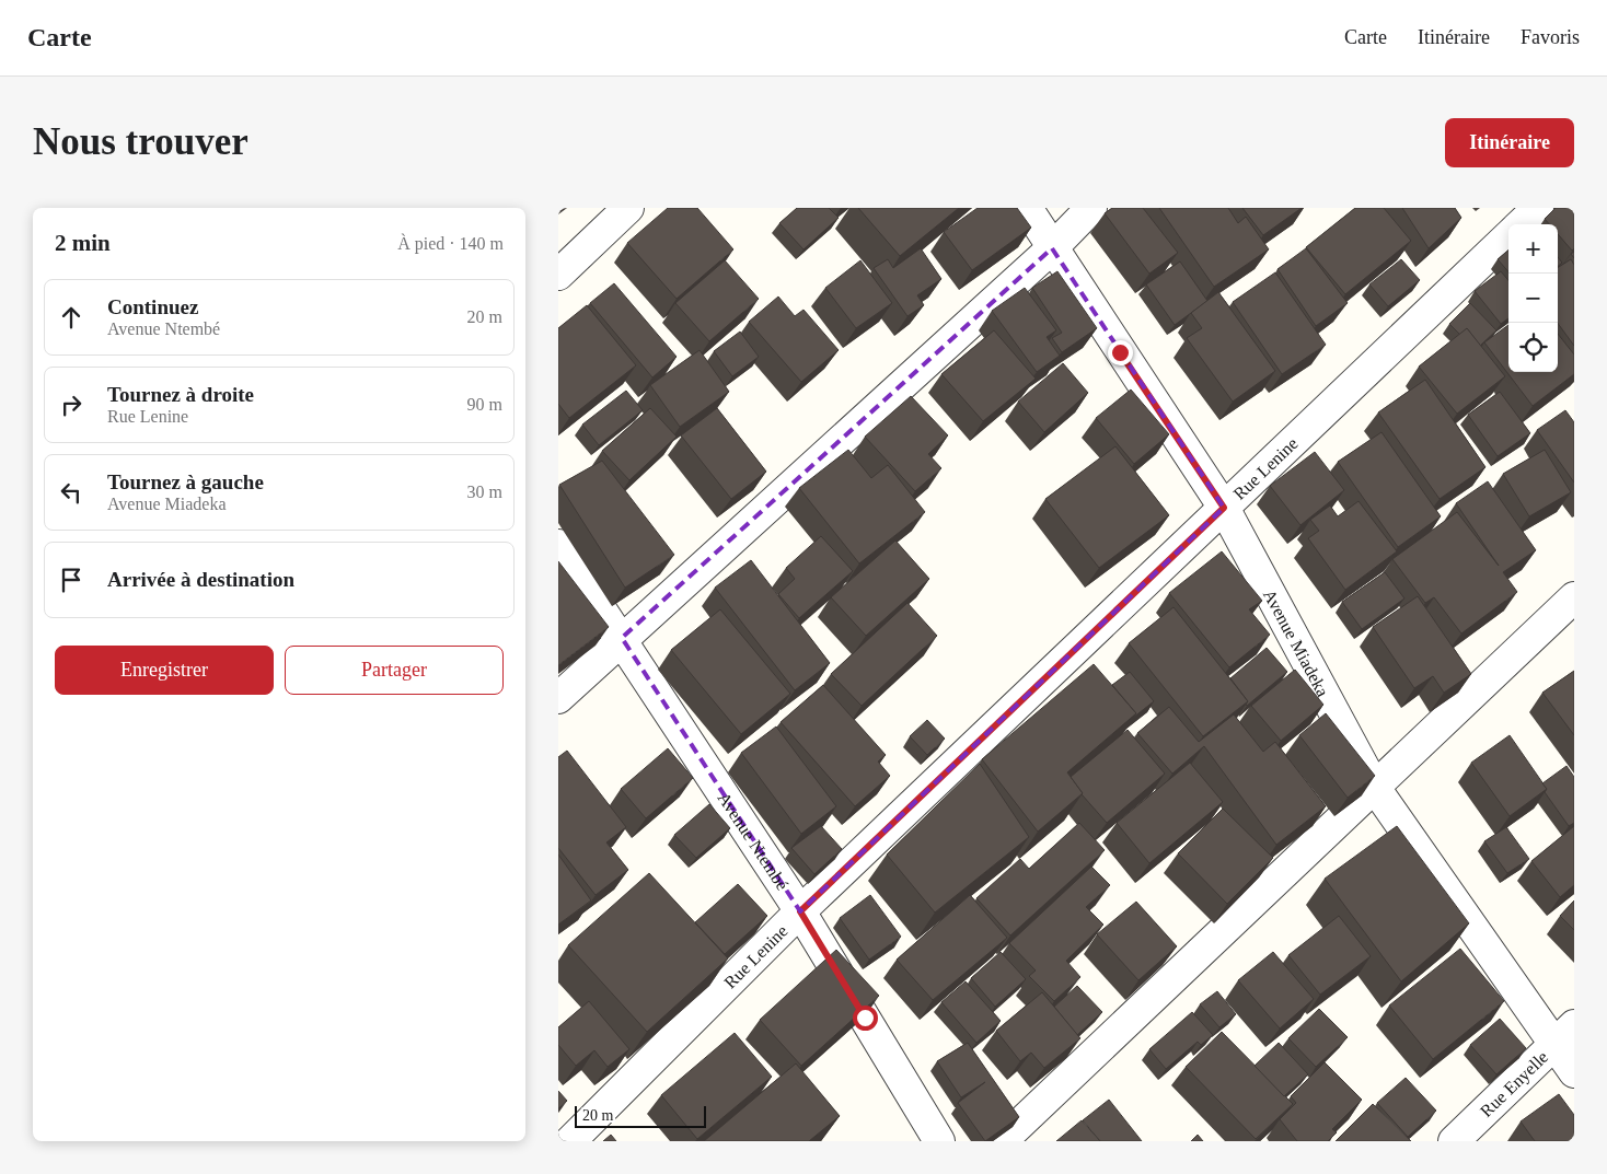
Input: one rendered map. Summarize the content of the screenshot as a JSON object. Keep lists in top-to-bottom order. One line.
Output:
{"streets":{"street":["Rue Lenine","Avenue Miadeka","Avenue Ntembé","Rue Enyelle"]},"crossings":[["Rue Lenine","Avenue Miadeka"],["Rue Lenine","Avenue Ntembé"],["Avenue Miadeka","Rue Enyelle"]],"scale_bar":"20 m","page":{"header":"Carte","nav":["Carte","Itinéraire","Favoris"],"buttons":["Itinéraire",["Enregistrer","Partager"]],"title":"Nous trouver","heading":["2 min","À pied · 140 m"],"map_buttons":["+","−"],"list":[["Continuez","Avenue Ntembé","20 m"],["Tournez à droite","Rue Lenine","90 m"],["Tournez à gauche","Avenue Miadeka","30 m"],"Arrivée à destination"],"scale":"20 m"}}
